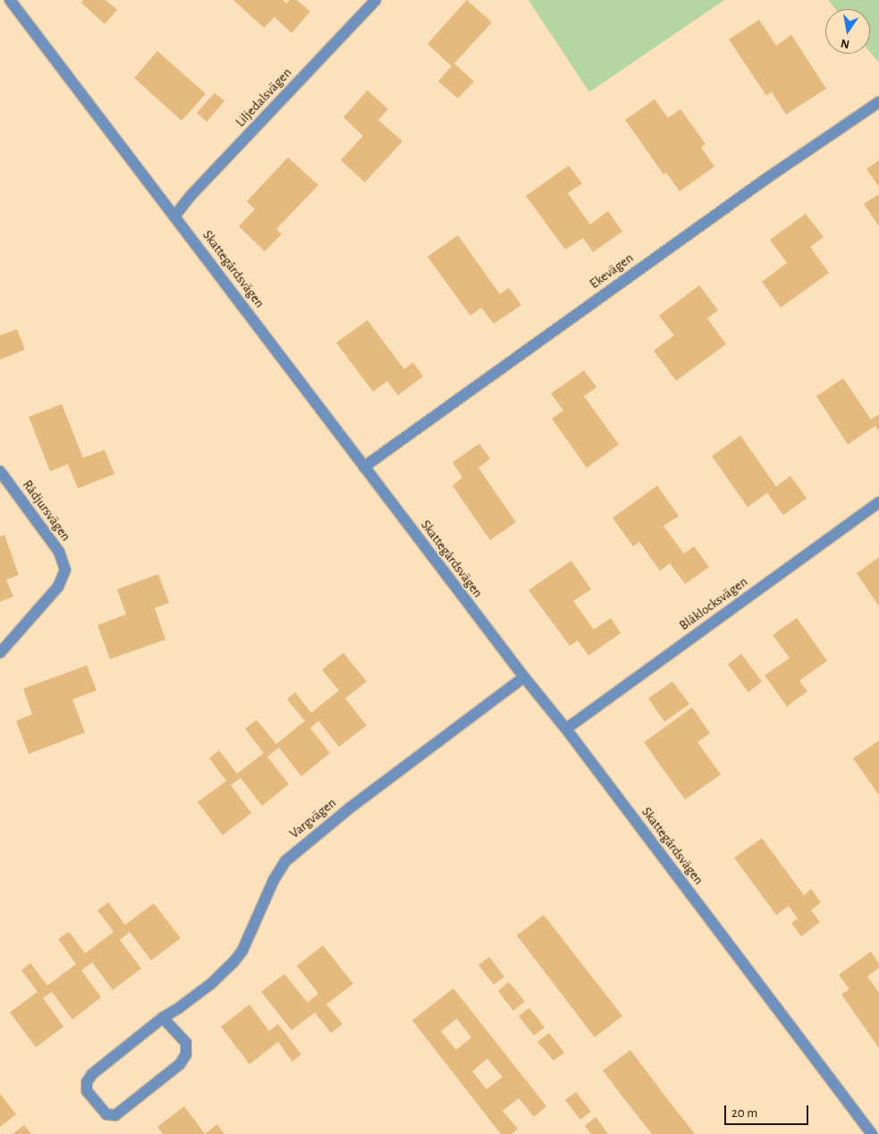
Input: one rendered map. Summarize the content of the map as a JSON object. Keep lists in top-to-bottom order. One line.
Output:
{"streets":{"street":["Liljedalsvägen","Skattegårdsvägen","Ekevägen","Rådjursvägen","Blåklocksvägen","Vargvägen"]},"crossings":[["Liljedalsvägen","Skattegårdsvägen"],["Skattegårdsvägen","Ekevägen"],["Skattegårdsvägen","Blåklocksvägen"],["Skattegårdsvägen","Vargvägen"]],"scale_bar":"20 m","north":"bottom"}
